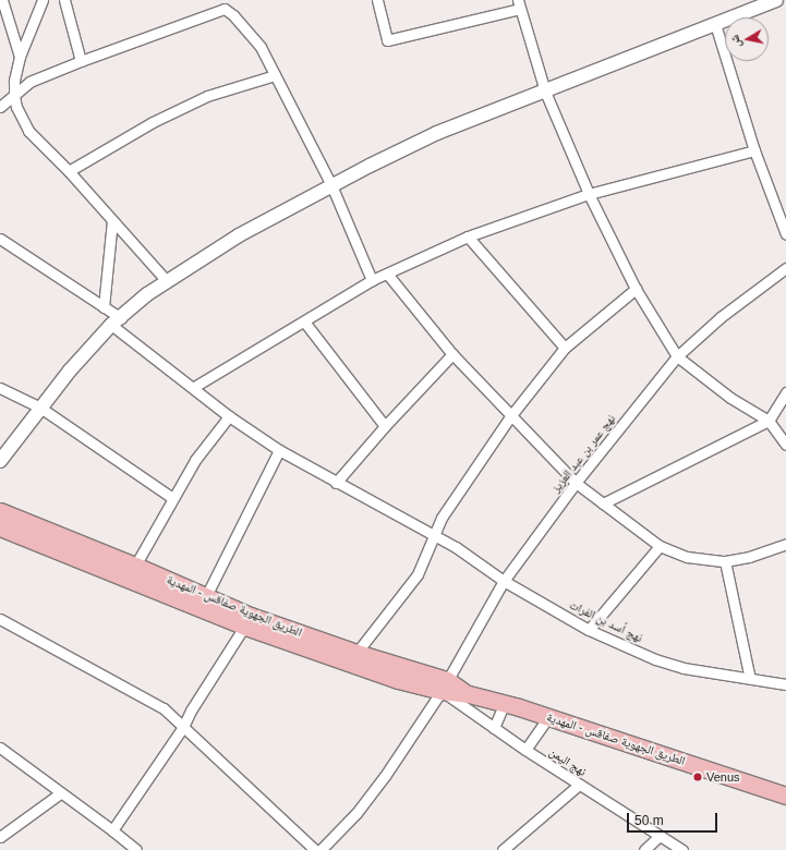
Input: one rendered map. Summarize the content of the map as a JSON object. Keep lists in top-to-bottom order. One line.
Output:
{"streets":{"main road":["الطريق الجهوية صفاقس - المهدية"],"street":["نهج عمر بن عبد العزيز","نهج أسد بن الفرات","نهج اليمن"]},"crossings":[["نهج عمر بن عبد العزيز","الطريق الجهوية صفاقس - المهدية"],["نهج عمر بن عبد العزيز","نهج أسد بن الفرات"],["نهج عمر بن عبد العزيز","نهج اليمن"],["الطريق الجهوية صفاقس - المهدية","نهج اليمن"]],"places":["Venus"],"scale_bar":"50 m","north":"left"}
